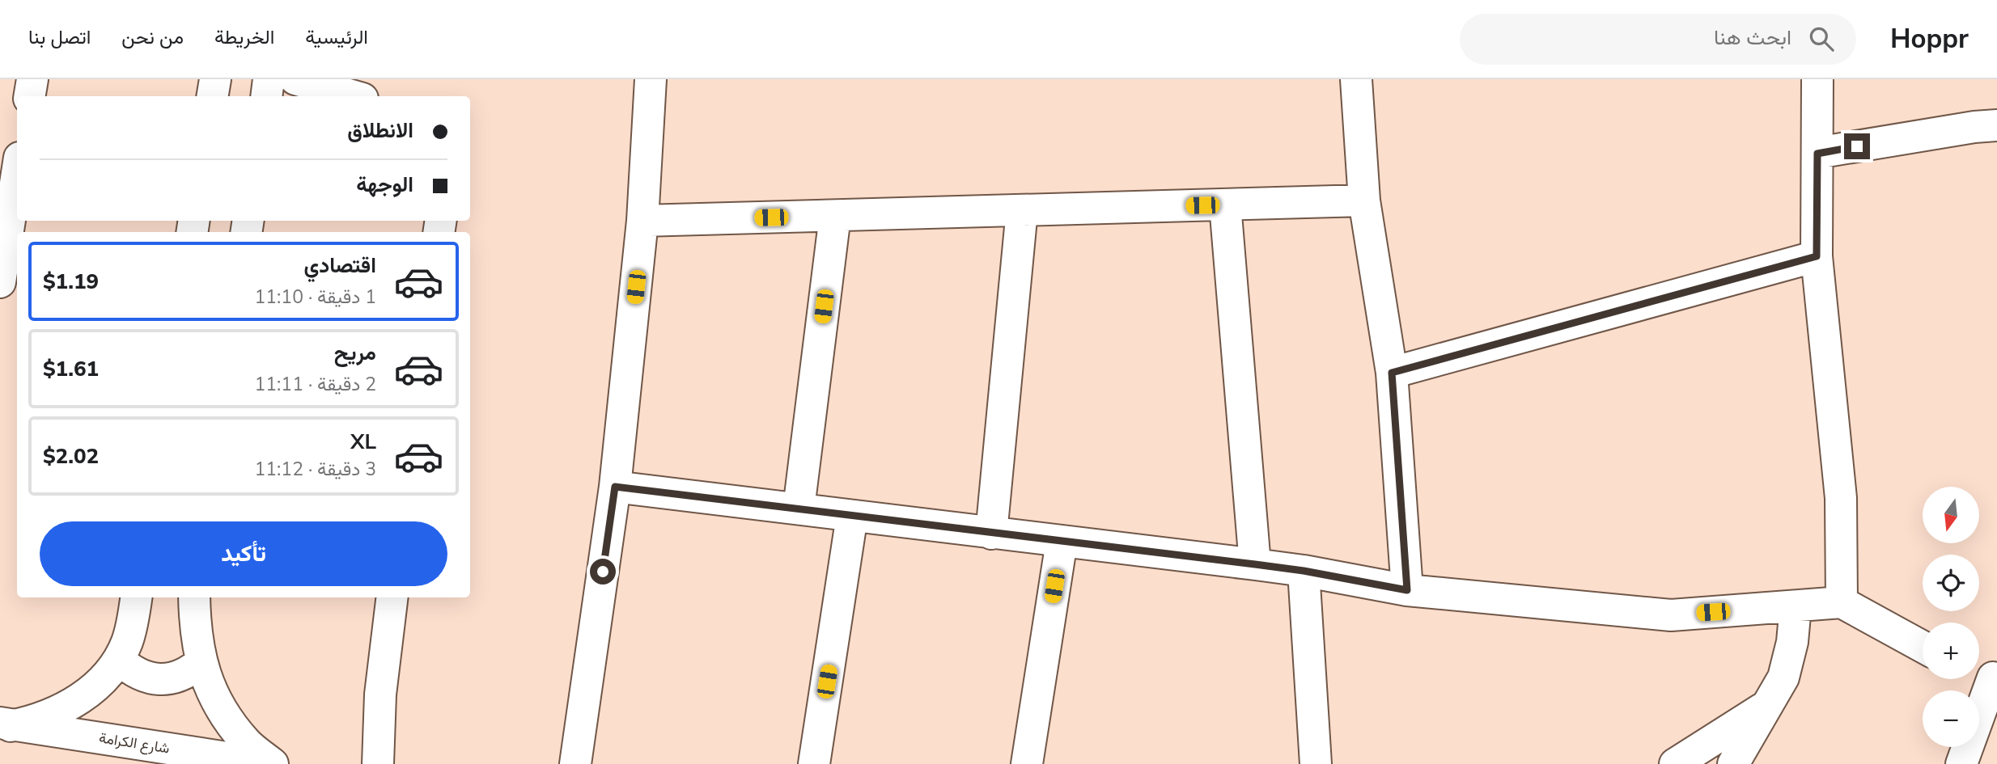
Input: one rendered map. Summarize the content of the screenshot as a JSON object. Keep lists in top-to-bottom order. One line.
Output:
{"streets":{"street":["شارع الكرامة"]},"north":"bottom","page":{"header":"Hoppr","search":"ابحث هنا","nav":["الرئيسية","الخريطة","من نحن","اتصل بنا"],"banner":["الانطلاق","الوجهة"],"list":[{"name":"اقتصادي","note":"1 دقيقة · 11:10","value":"$1.19"},{"name":"مريح","note":"2 دقيقة · 11:11","value":"$1.61"},{"name":"XL","note":"3 دقيقة · 11:12","value":"$2.02"}],"map_buttons":["+","−"],"buttons":"تأكيد"}}
